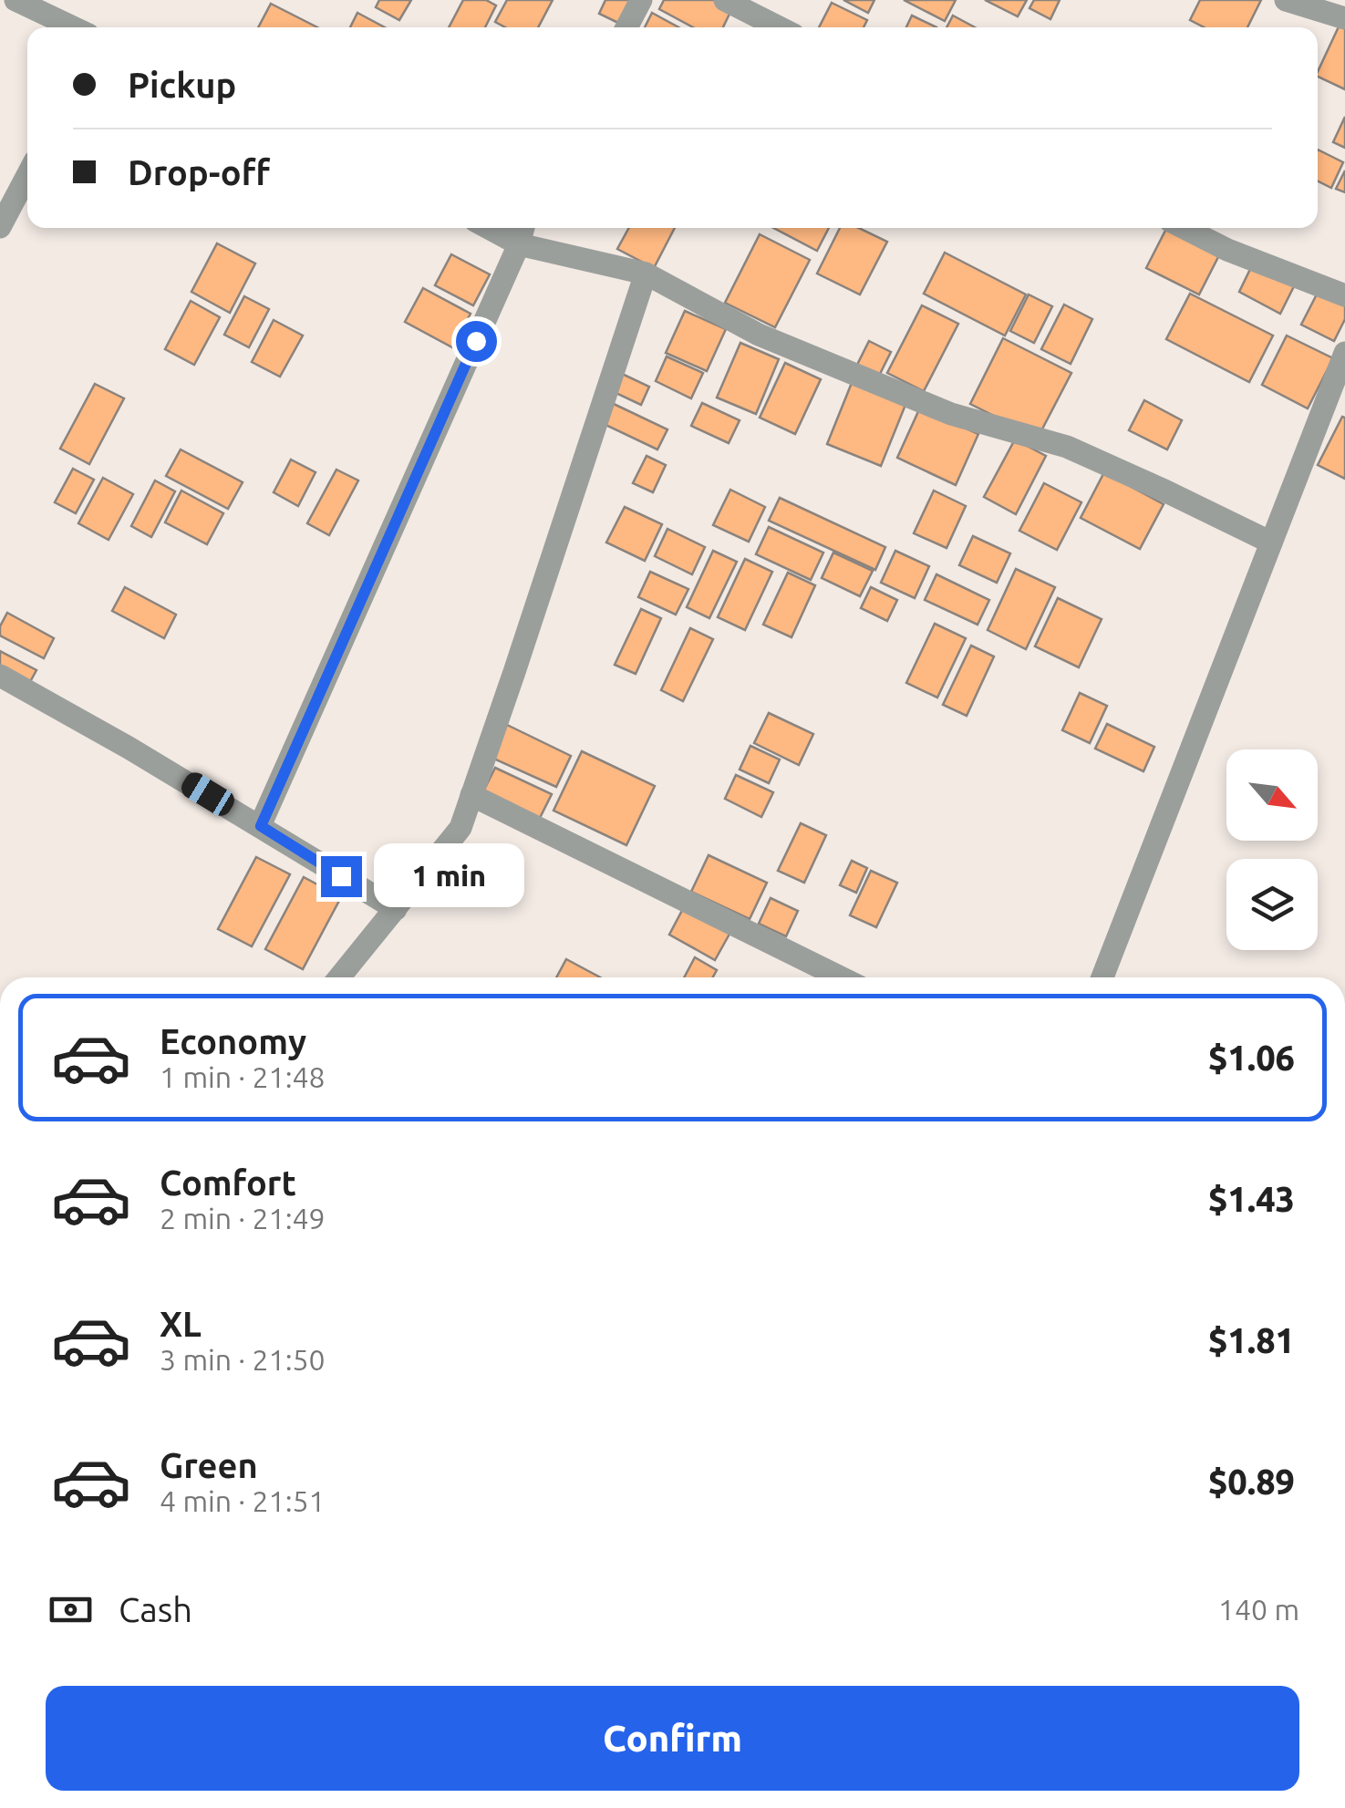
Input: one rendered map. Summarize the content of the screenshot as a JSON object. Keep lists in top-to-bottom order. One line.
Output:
{"north":"bottom right","page":{"banner":["Pickup","Drop-off"],"bubble":"1 min","list":[{"name":"Economy","note":"1 min · 21:48","value":"$1.06"},{"name":"Comfort","note":"2 min · 21:49","value":"$1.43"},{"name":"XL","note":"3 min · 21:50","value":"$1.81"},{"name":"Green","note":"4 min · 21:51","value":"$0.89"}],"pay":["Cash","140 m"],"buttons":"Confirm"}}
